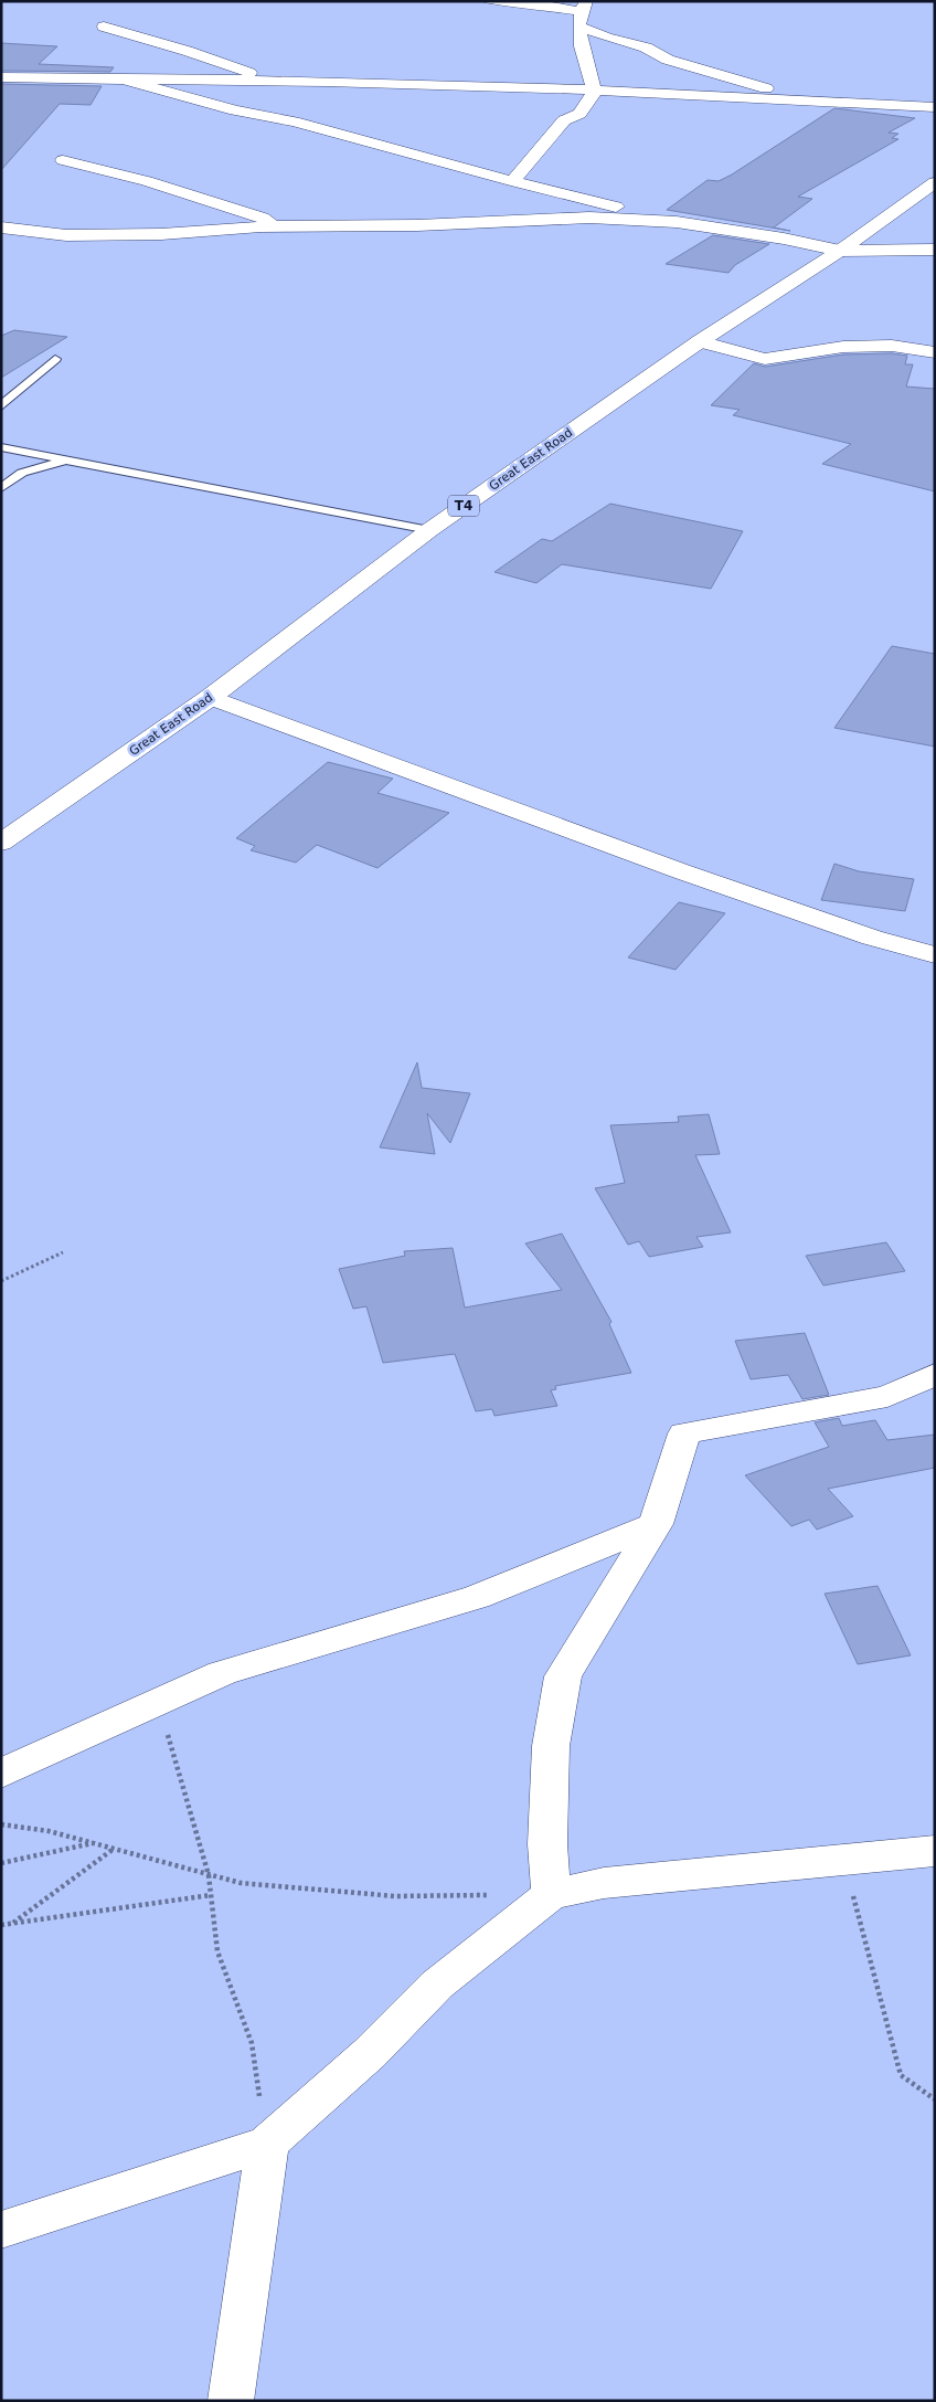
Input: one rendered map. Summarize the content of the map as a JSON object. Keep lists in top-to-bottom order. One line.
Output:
{"streets":{"main road":["Great East Road","T4"]}}
